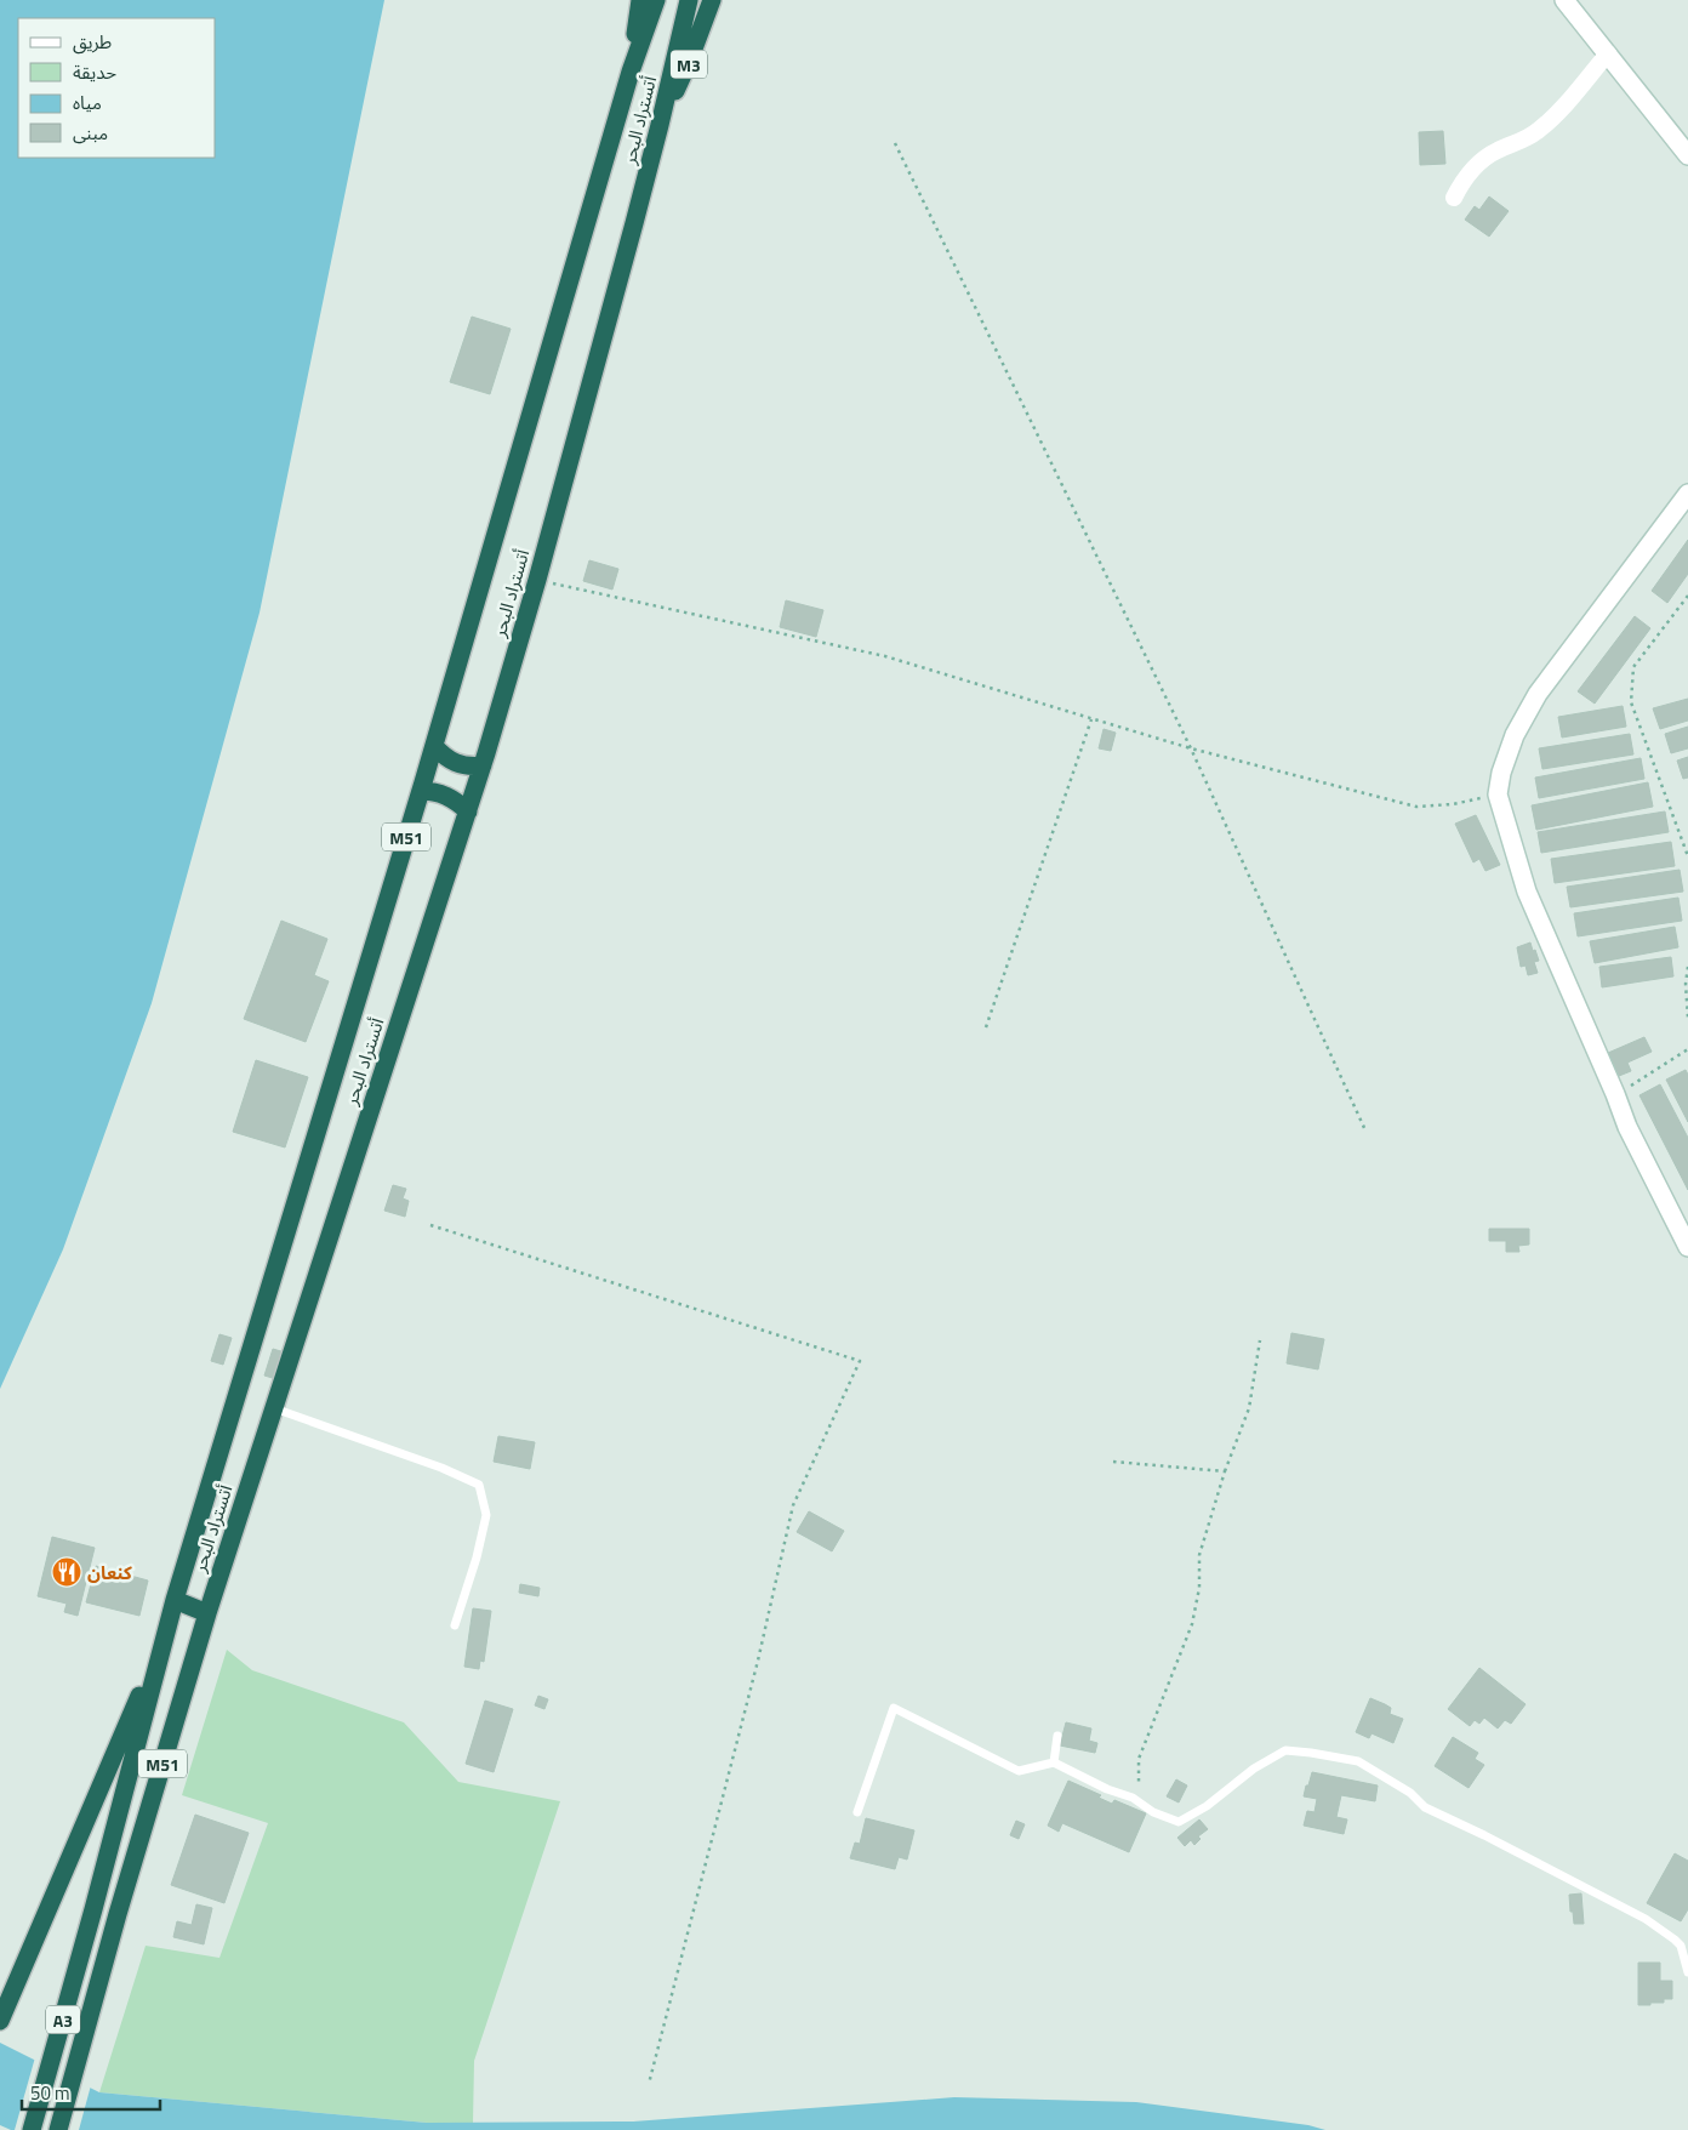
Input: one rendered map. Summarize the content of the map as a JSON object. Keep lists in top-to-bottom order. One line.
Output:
{"streets":{"highway":["M3","أتستراد البحر","M51","A3"]},"crossings":[["M3","أتستراد البحر"],["أتستراد البحر","M51"],["أتستراد البحر","A3"],["M51","A3"]],"places":{"restaurant":["كنعان"]},"legend":["طريق","حديقة","مياه","مبنى"],"scale_bar":"50 m"}
